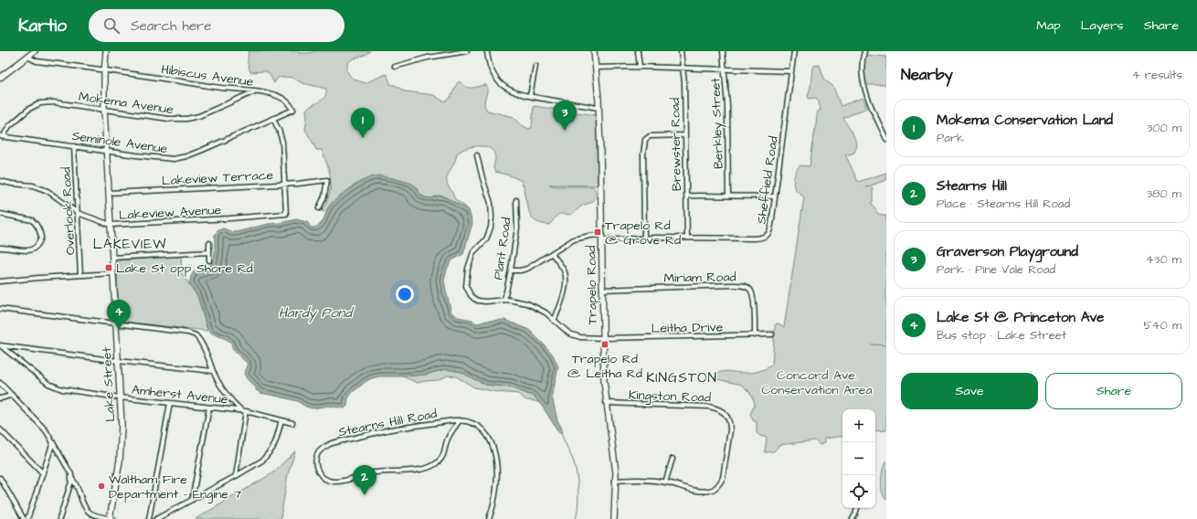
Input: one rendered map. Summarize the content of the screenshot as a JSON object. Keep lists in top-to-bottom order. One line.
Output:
{"streets":{"street":["Hibiscus Avenue","Mokema Avenue","Berkley Street","Seminole Avenue","Brewster Road","Lakeview Terrace","Sheffield Road","Overlook Road","Lakeview Avenue","Plant Road","Miriam Road","Trapelo Road","Leitha Drive","Lake Street","Amherst Avenue","Kingston Road","Stearns Hill Road"]},"crossings":[["Hibiscus Avenue","Mokema Avenue"],["Hibiscus Avenue","Seminole Avenue"],["Hibiscus Avenue","Lake Street"],["Mokema Avenue","Seminole Avenue"],["Mokema Avenue","Lake Street"],["Seminole Avenue","Overlook Road"],["Seminole Avenue","Lake Street"],["Brewster Road","Sheffield Road"],["Lakeview Terrace","Lakeview Avenue"],["Lakeview Terrace","Lake Street"],["Sheffield Road","Plant Road"],["Sheffield Road","Trapelo Road"],["Overlook Road","Lakeview Avenue"],["Lakeview Avenue","Lake Street"],["Plant Road","Leitha Drive"],["Miriam Road","Trapelo Road"],["Miriam Road","Leitha Drive"],["Trapelo Road","Leitha Drive"],["Trapelo Road","Kingston Road"],["Lake Street","Amherst Avenue"]],"districts":["LAKEVIEW","KINGSTON"],"water":["Hardy Pond"],"parks":["Concord Ave. Conservation Area"],"places":{"transit":["Trapelo Rd @ Grove Rd","Lake St opp Shore Rd","Trapelo Rd @ Leitha Rd"],"other":["Waltham Fire Department - Engine 7"]},"page":{"header":"Kartio","search":"Search here","nav":["Map","Layers","Share"],"heading":["Nearby","4 results"],"list":[{"mark":"1","name":"Mokema Conservation Land","note":"Park","value":"300 m"},{"mark":"2","name":"Stearns Hill","note":"Place · Stearns Hill Road","value":"380 m"},{"mark":"3","name":"Graverson Playground","note":"Park · Pine Vale Road","value":"430 m"},{"mark":"4","name":"Lake St @ Princeton Ave","note":"Bus stop · Lake Street","value":"540 m"}],"pins":["3","1","4","2"],"buttons":["Save","Share"],"map_buttons":["+","−"]}}
